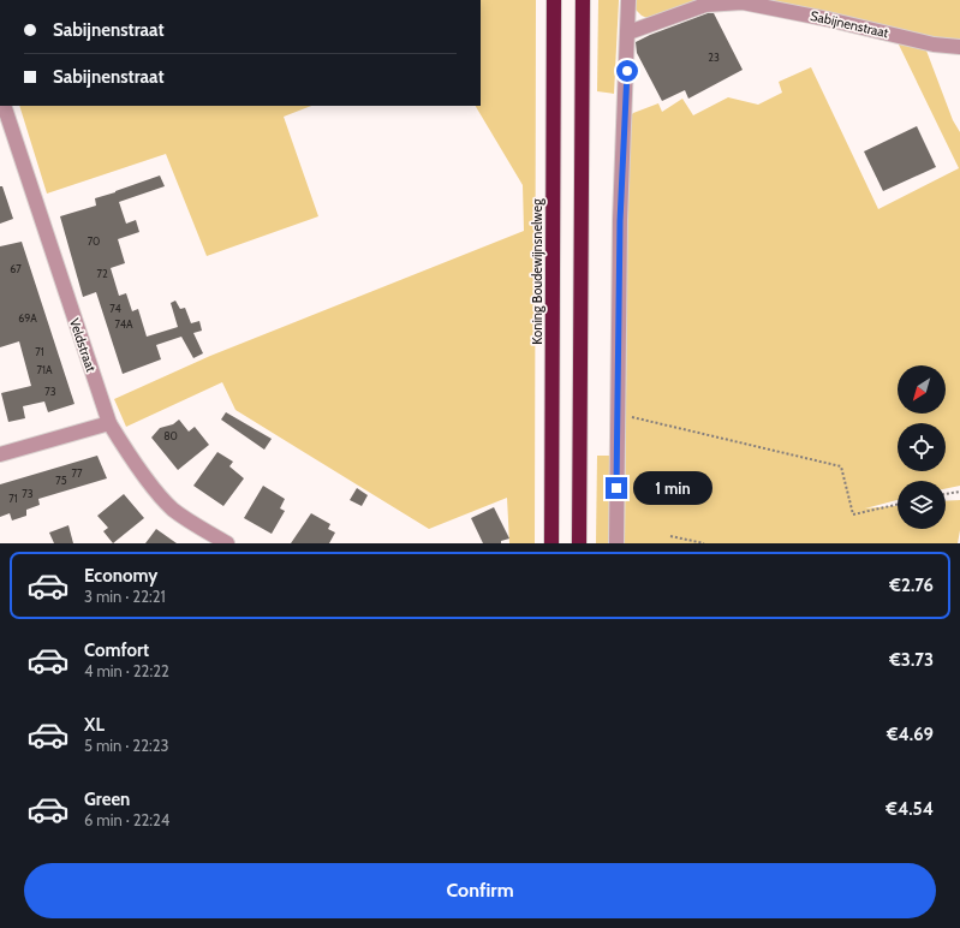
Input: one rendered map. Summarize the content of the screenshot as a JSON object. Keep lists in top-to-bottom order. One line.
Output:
{"streets":{"highway":["Koning Boudewijnsnelweg"],"street":["Sabijnenstraat","Veldstraat"]},"house_numbers":["23","70","67","72","74","69A","74A","71","71A","73","80","77","75","73","71"],"north":"bottom left","page":{"banner":["Sabijnenstraat","Sabijnenstraat"],"bubble":"1 min","list":[{"name":"Economy","note":"3 min · 22:21","value":"€2.76"},{"name":"Comfort","note":"4 min · 22:22","value":"€3.73"},{"name":"XL","note":"5 min · 22:23","value":"€4.69"},{"name":"Green","note":"6 min · 22:24","value":"€4.54"}],"buttons":"Confirm"}}
